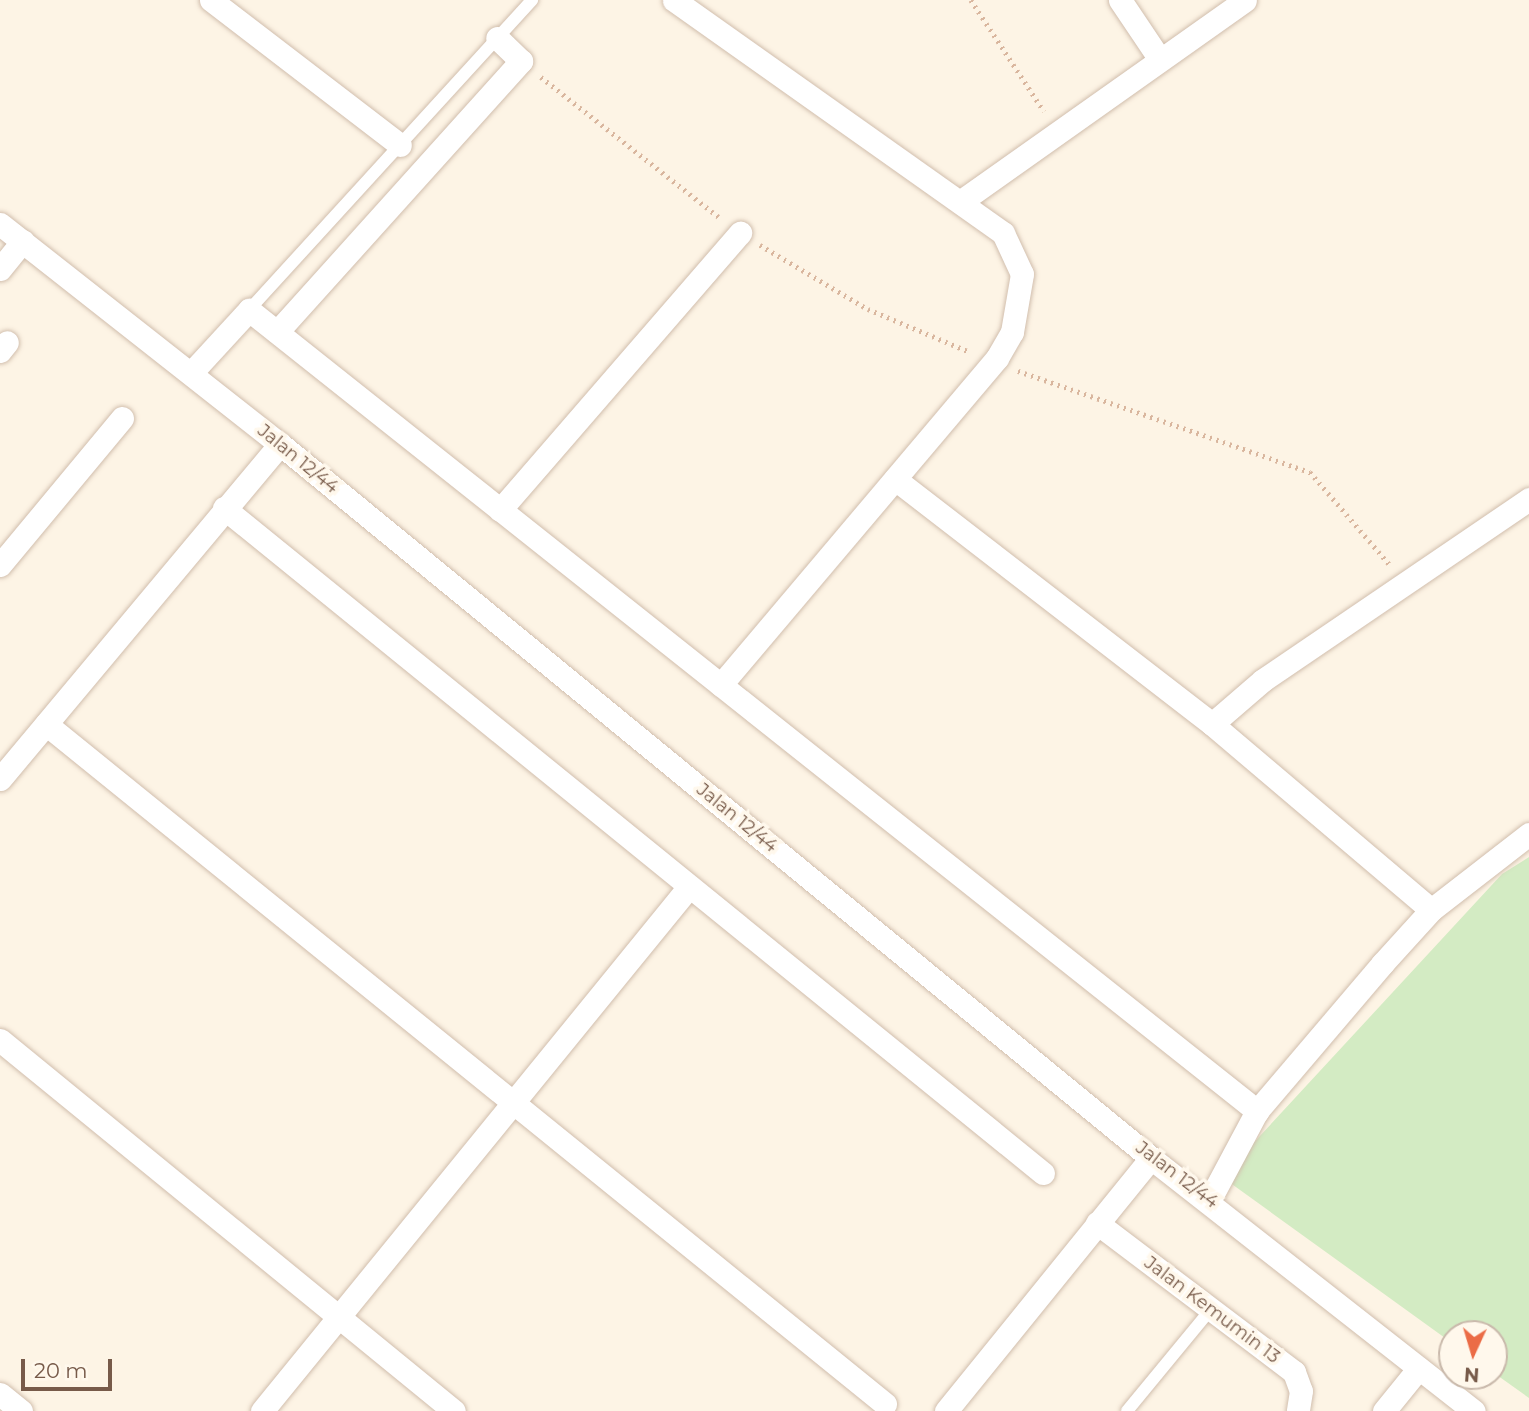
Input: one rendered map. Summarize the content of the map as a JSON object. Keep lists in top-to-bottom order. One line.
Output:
{"streets":{"street":["Jalan 12/44","Jalan Kemumin 13"]},"scale_bar":"20 m","north":"bottom"}
